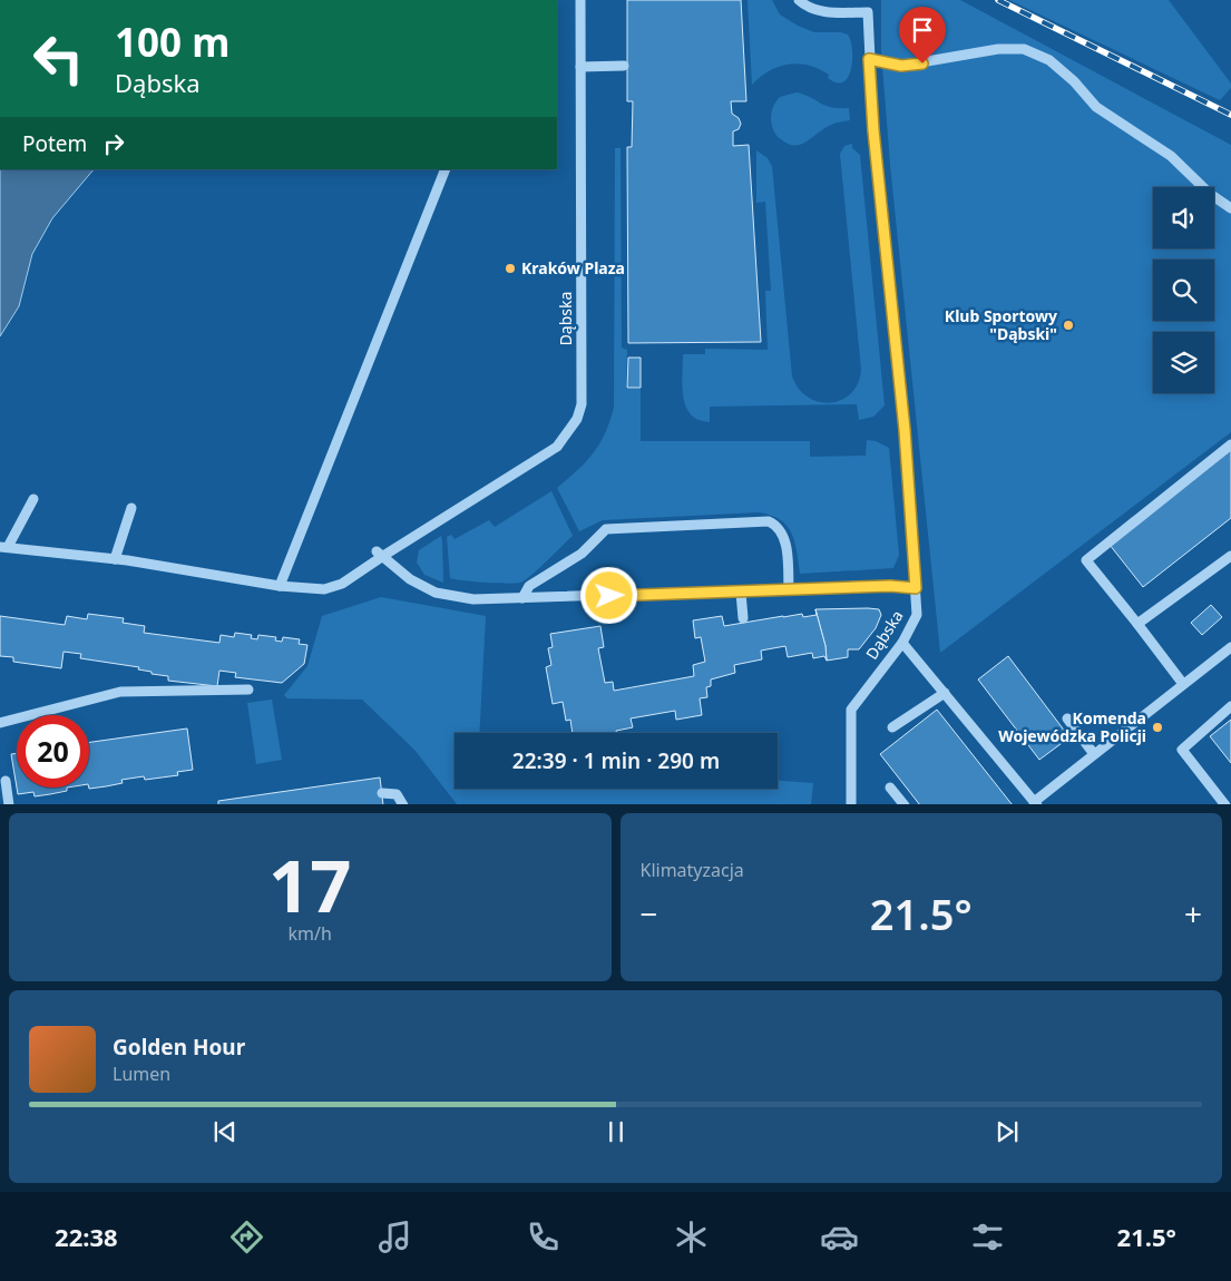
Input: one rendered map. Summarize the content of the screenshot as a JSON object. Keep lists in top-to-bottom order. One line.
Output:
{"streets":{"street":["Dąbska"]},"places":["Kraków Plaza","Klub Sportowy \"Dąbski\"","Komenda Wojewódzka Policji"],"page":{"turn":["100 m","Dąbska"],"then":"Potem","limit":"20","trip":"22:39 · 1 min · 290 m","tile":[["17","km/h"],"Klimatyzacja"],"heat":["−","21.5°","+"],"song":["Golden Hour","Lumen"],"tabs":["22:38","21.5°"]}}
